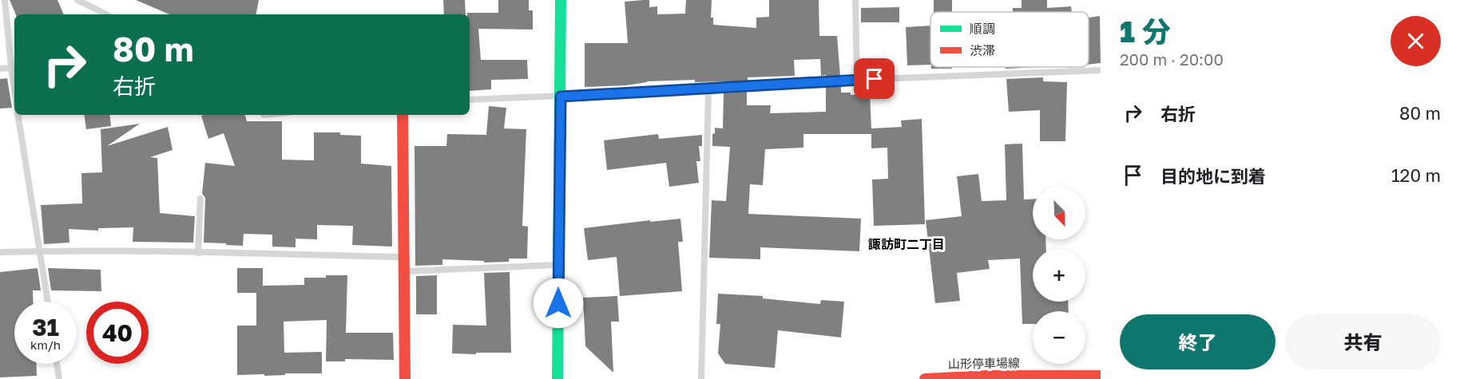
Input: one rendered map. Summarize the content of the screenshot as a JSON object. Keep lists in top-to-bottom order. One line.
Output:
{"streets":{"street":["山形停車場線"]},"districts":["諏訪町二丁目"],"legend":["順調","渋滞"],"north":"bottom right","page":{"heading":["1 分","200 m · 20:00"],"turn":["80 m","右折"],"list":[{"name":"右折","value":"80 m"},{"name":"目的地に到着","value":"120 m"}],"map_buttons":["+","−"],"speed":"31 km/h","limit":"40","buttons":["終了","共有"]}}
